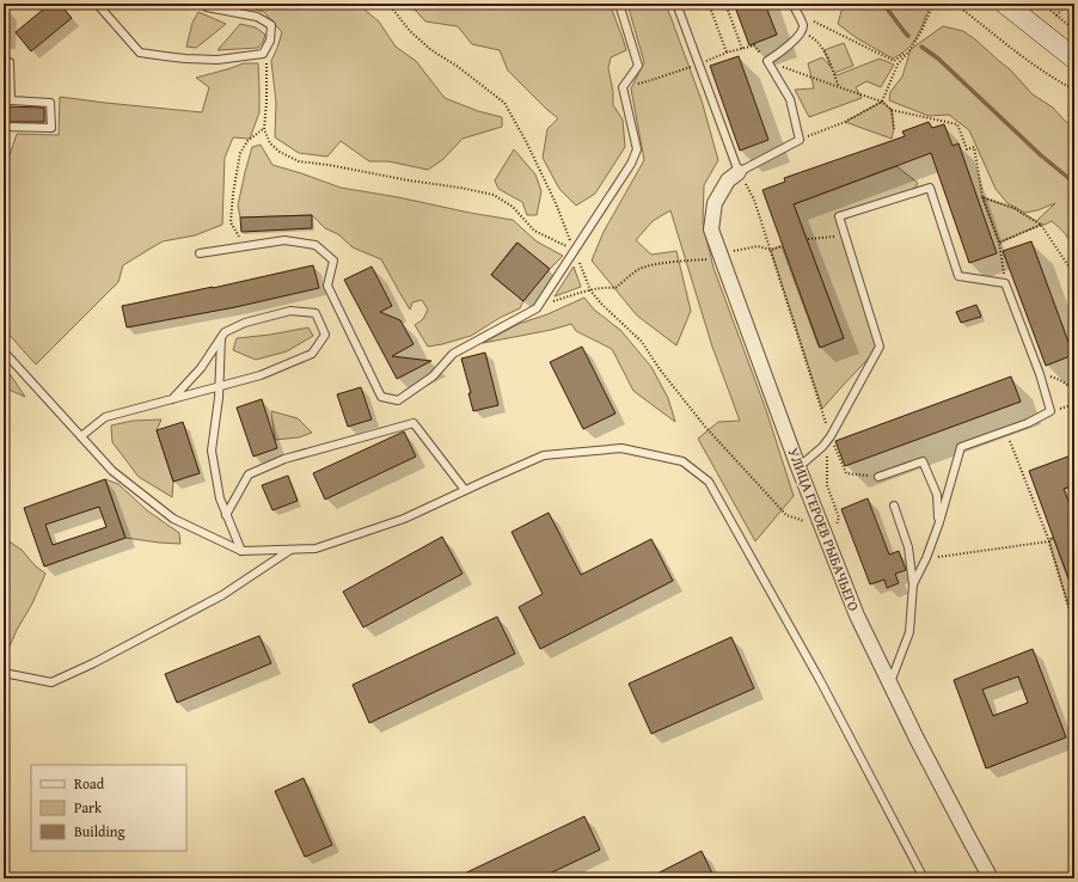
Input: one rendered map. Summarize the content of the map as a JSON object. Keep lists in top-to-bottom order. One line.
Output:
{"streets":{"street":["УЛИЦА ГЕРОЕВ РЫБАЧЬЕГО"]},"legend":["Road","Park","Building"]}
